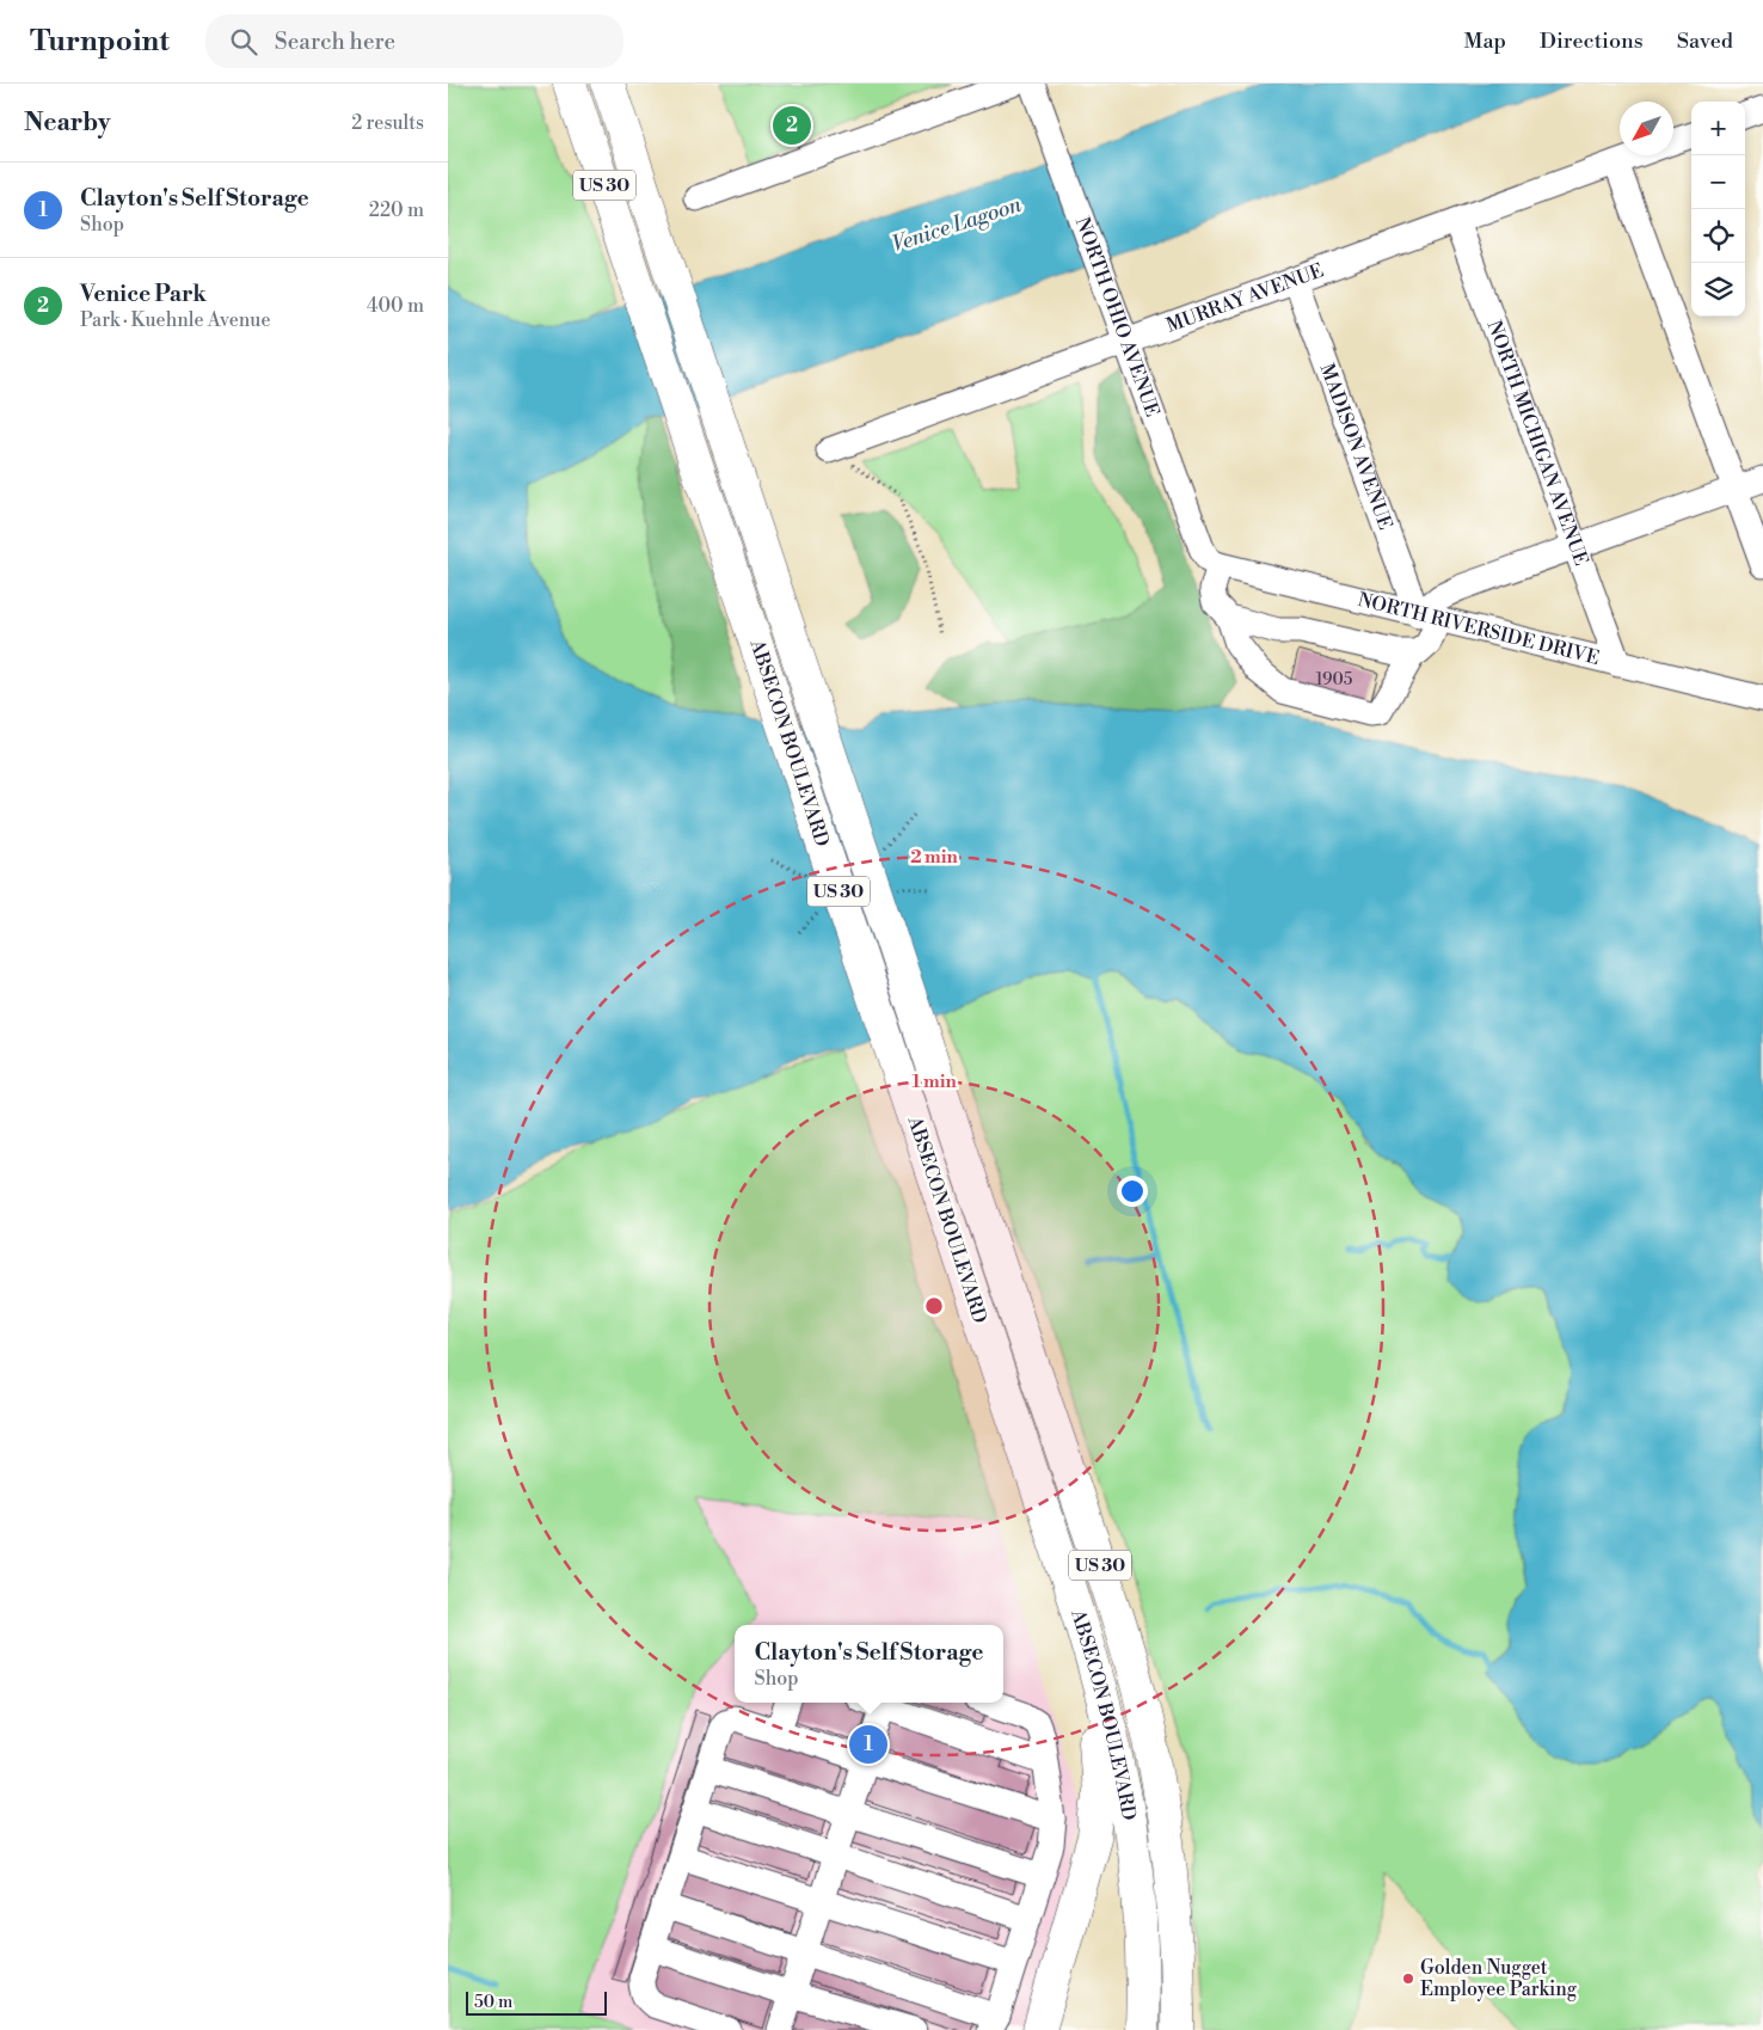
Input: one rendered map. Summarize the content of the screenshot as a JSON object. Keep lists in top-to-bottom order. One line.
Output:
{"streets":{"highway":["US 30","ABSECON BOULEVARD"],"street":["MURRAY AVENUE","NORTH OHIO AVENUE","NORTH MICHIGAN AVENUE","MADISON AVENUE","NORTH RIVERSIDE DRIVE"]},"crossings":[["MURRAY AVENUE","NORTH OHIO AVENUE"],["MURRAY AVENUE","NORTH MICHIGAN AVENUE"],["MURRAY AVENUE","MADISON AVENUE"],["NORTH OHIO AVENUE","NORTH RIVERSIDE DRIVE"],["NORTH MICHIGAN AVENUE","NORTH RIVERSIDE DRIVE"],["MADISON AVENUE","NORTH RIVERSIDE DRIVE"]],"water":["Venice Lagoon"],"places":["Golden Nugget Employee Parking"],"house_numbers":["1905"],"scale_bar":"50 m","north":"bottom left","page":{"header":"Turnpoint","search":"Search here","nav":["Map","Directions","Saved"],"heading":["Nearby","2 results"],"map_buttons":["+","−"],"pins":["2","1"],"list":[{"mark":"1","name":"Clayton's Self Storage","note":"Shop","value":"220 m"},{"mark":"2","name":"Venice Park","note":"Park · Kuehnle Avenue","value":"400 m"}],"popup":["Clayton's Self Storage","Shop"],"scale":"50 m"},"rings":["2 min","1 min"]}
